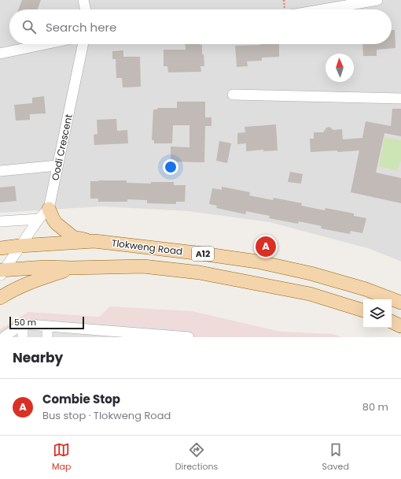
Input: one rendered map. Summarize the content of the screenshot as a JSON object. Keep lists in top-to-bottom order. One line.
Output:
{"streets":{"main road":["Tlokweng Road","A12"],"street":["Oodi Crescent"]},"scale_bar":"50 m","north":"top","page":{"search":"Search here","pins":"A","scale":"50 m","heading":"Nearby","list":[{"mark":"A","name":"Combie Stop","note":"Bus stop · Tlokweng Road","value":"80 m"}],"nav":["Map","Directions","Saved"]}}
